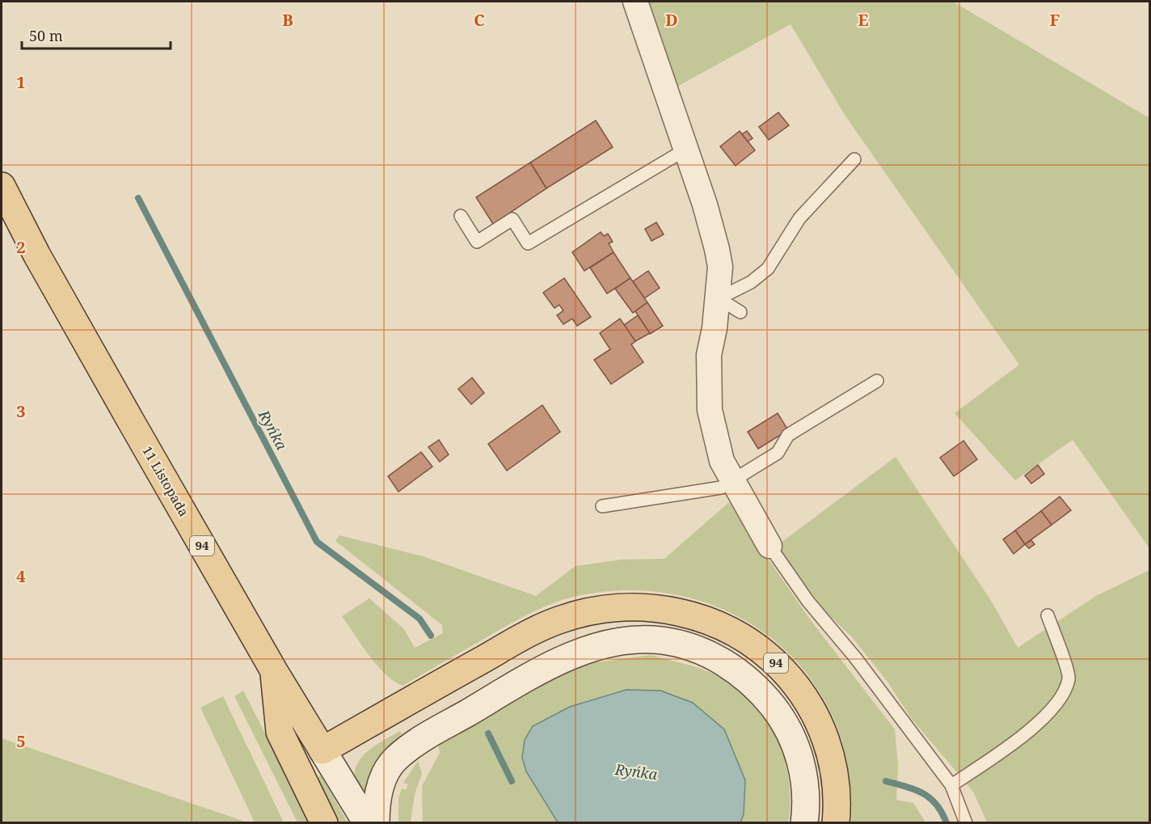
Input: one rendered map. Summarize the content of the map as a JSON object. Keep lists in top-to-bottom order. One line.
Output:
{"streets":{"main road":["11 Listopada","94"]},"crossings":[["11 Listopada","94"]],"water":["Ryńka"],"scale_bar":"50 m","grid":{"columns":["B","C","D","E","F"],"rows":["1","2","3","4","5"]}}
